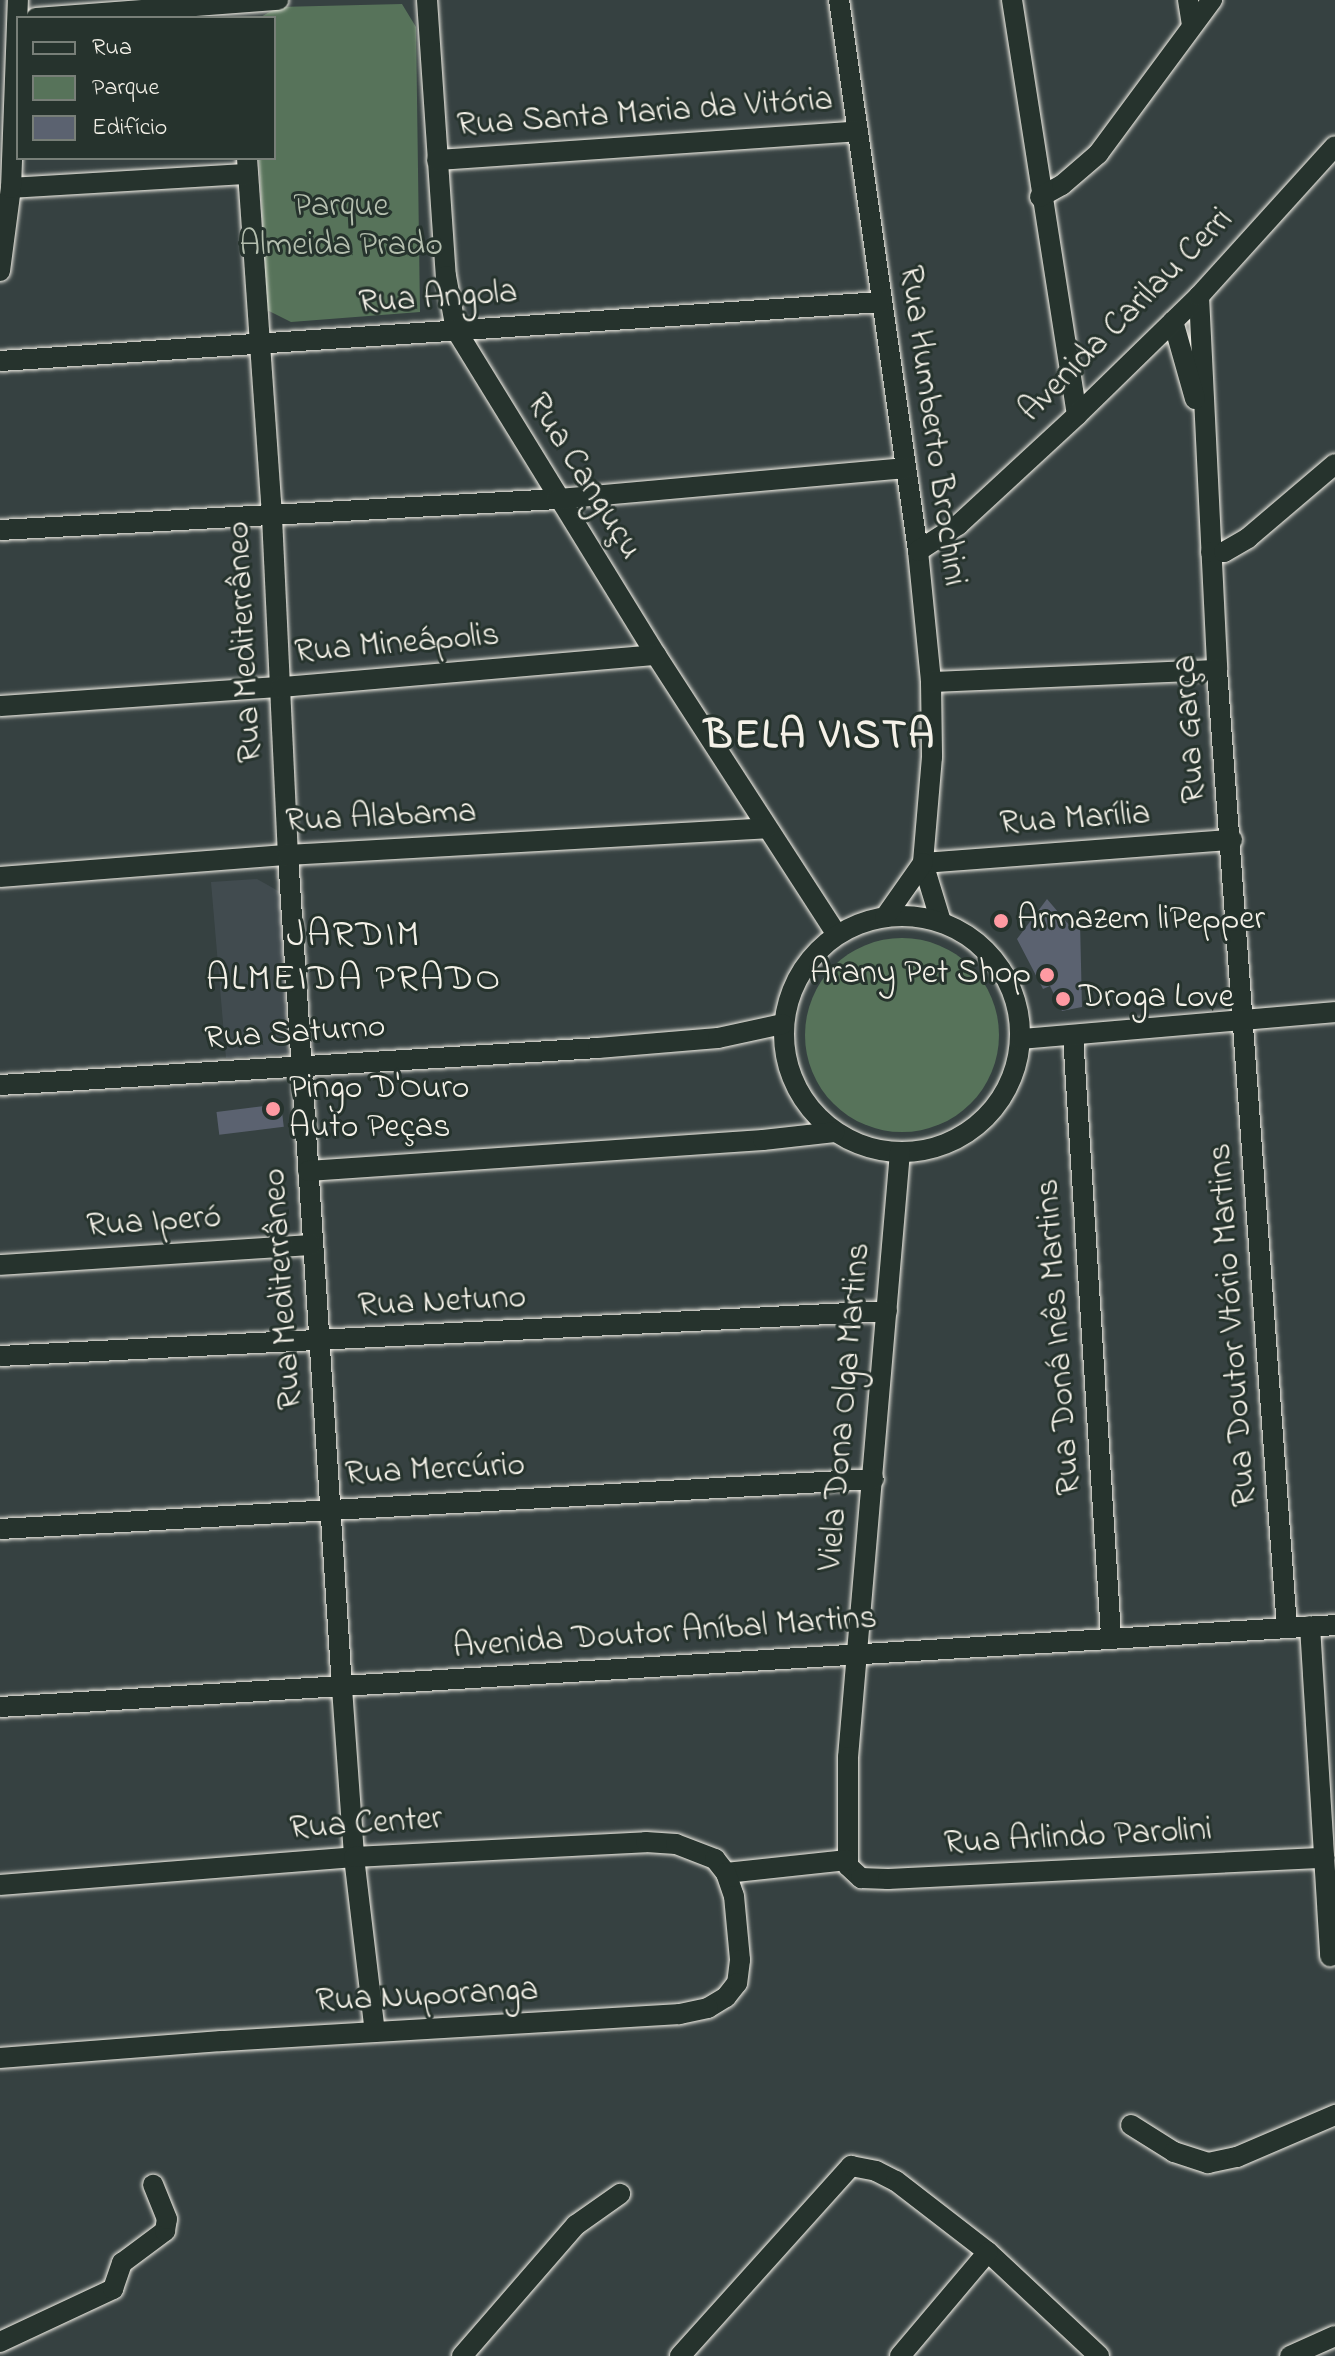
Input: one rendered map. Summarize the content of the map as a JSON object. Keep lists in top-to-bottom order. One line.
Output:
{"streets":{"street":["Rua Santa Maria da Vitória","Rua Angola","Avenida Carilau Cerri","Rua Humberto Brochini","Rua Canguçu","Rua Mediterrâneo","Rua Mineápolis","Rua Garça","Rua Alabama","Rua Marília","Rua Saturno","Rua Iperó","Rua Netuno","Rua Doutor Vtório Martins","Rua Doná Inês Martins","Viela Dona Olga Martins","Rua Mercúrio","Avenida Doutor Aníbal Martins","Rua Center","Rua Arlindo Parolini","Rua Nuporanga"]},"crossings":[["Rua Santa Maria da Vitória","Rua Humberto Brochini"],["Rua Santa Maria da Vitória","Rua Canguçu"],["Rua Angola","Rua Humberto Brochini"],["Rua Angola","Rua Canguçu"],["Rua Angola","Rua Mediterrâneo"],["Avenida Carilau Cerri","Rua Humberto Brochini"],["Avenida Carilau Cerri","Rua Garça"],["Rua Humberto Brochini","Rua Canguçu"],["Rua Humberto Brochini","Rua Marília"],["Rua Humberto Brochini","Rua Saturno"],["Rua Humberto Brochini","Viela Dona Olga Martins"],["Rua Canguçu","Rua Mineápolis"],["Rua Canguçu","Rua Alabama"],["Rua Canguçu","Rua Saturno"],["Rua Canguçu","Viela Dona Olga Martins"],["Rua Mediterrâneo","Rua Mineápolis"],["Rua Mediterrâneo","Rua Alabama"],["Rua Mediterrâneo","Rua Saturno"],["Rua Mediterrâneo","Rua Iperó"],["Rua Mediterrâneo","Rua Netuno"],["Rua Mediterrâneo","Rua Mercúrio"],["Rua Mediterrâneo","Avenida Doutor Aníbal Martins"],["Rua Mediterrâneo","Rua Center"],["Rua Mediterrâneo","Rua Nuporanga"],["Rua Garça","Rua Marília"],["Rua Garça","Rua Doutor Vtório Martins"],["Rua Saturno","Viela Dona Olga Martins"],["Rua Netuno","Viela Dona Olga Martins"],["Rua Doutor Vtório Martins","Avenida Doutor Aníbal Martins"],["Rua Doná Inês Martins","Avenida Doutor Aníbal Martins"],["Viela Dona Olga Martins","Rua Mercúrio"],["Viela Dona Olga Martins","Avenida Doutor Aníbal Martins"],["Viela Dona Olga Martins","Rua Arlindo Parolini"],["Rua Center","Rua Nuporanga"]],"districts":["BELA VISTA","JARDIM ALMEIDA PRADO"],"parks":["Parque Almeida Prado"],"places":["Armazem liPepper","Arany Pet Shop","Droga Love","Pingo D'Ouro Auto Peças"],"legend":["Rua","Parque","Edifício"]}
